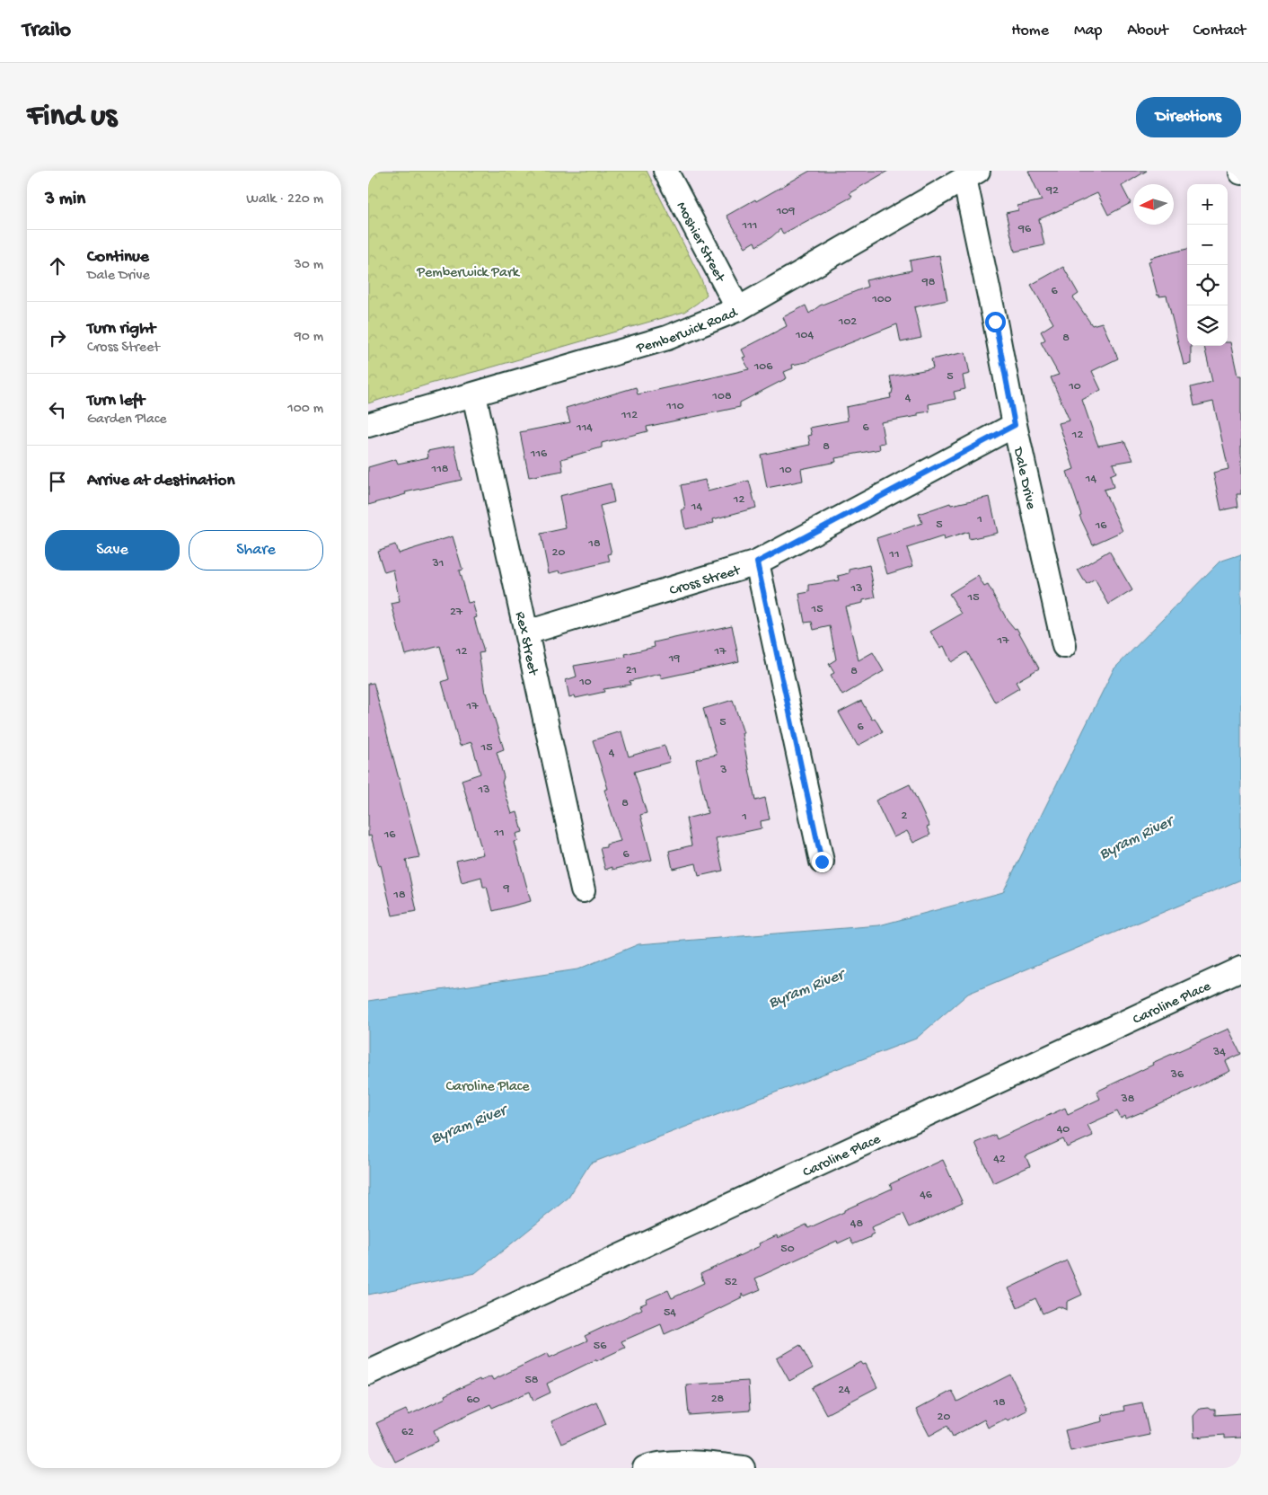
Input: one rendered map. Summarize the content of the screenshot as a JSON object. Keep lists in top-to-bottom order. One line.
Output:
{"streets":{"street":["Moshier Street","Pemberwick Road","Dale Drive","Cross Street","Rex Street","Caroline Place"]},"crossings":[["Moshier Street","Pemberwick Road"],["Pemberwick Road","Dale Drive"],["Pemberwick Road","Rex Street"],["Dale Drive","Cross Street"],["Cross Street","Rex Street"]],"water":["Byram River"],"parks":["Pemberwick Park","Caroline Place"],"house_numbers":["92","109","111","96","98","6","100","102","104","8","106","5","10","108","4","110","112","114","6","12","8","116","118","10","14","12","14","1","5","16","18","20","11","31","13","15","15","27","17","12","17","19","21","8","10","17","5","6","15","4","3","13","8","2","1","11","16","6","9","18","34","36","38","40","42","46","48","50","52","54","56","58","24","28","60","18","20","62"],"north":"left","page":{"header":"Trailo","nav":["Home","Map","About","Contact"],"buttons":["Directions",["Save","Share"]],"title":"Find us","heading":["3 min","Walk · 220 m"],"map_buttons":["+","−"],"list":[["Continue","Dale Drive","30 m"],["Turn right","Cross Street","90 m"],["Turn left","Garden Place","100 m"],"Arrive at destination"]}}
